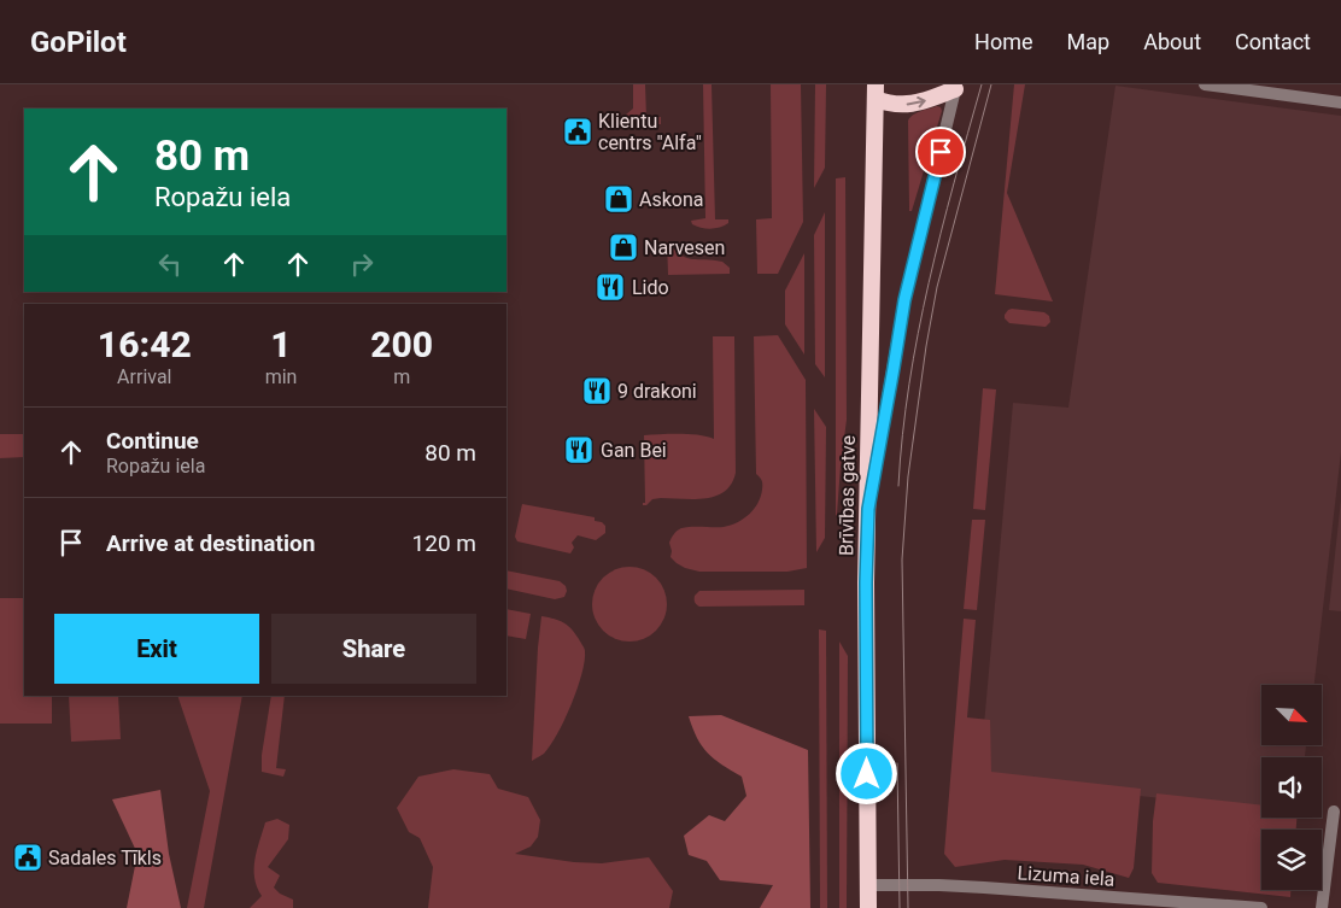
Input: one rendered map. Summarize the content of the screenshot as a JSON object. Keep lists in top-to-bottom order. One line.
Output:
{"streets":{"highway":["Brīvības gatve"],"street":["Lizuma iela"]},"crossings":[["Brīvības gatve","Lizuma iela"]],"places":{"public building":["Klientu centrs \"Alfa\"","Sadales Tīkls"],"shop":["Askona","Narvesen"],"restaurant":["Lido","9 drakoni","Gan Bei"]},"north":"bottom right","page":{"header":"GoPilot","nav":["Home","Map","About","Contact"],"turn":["80 m","Ropažu iela"],"eta":["16:42","Arrival","1","min","200","m"],"list":[{"name":"Continue","note":"Ropažu iela","value":"80 m"},{"name":"Arrive at destination","value":"120 m"}],"buttons":["Exit","Share"]}}
